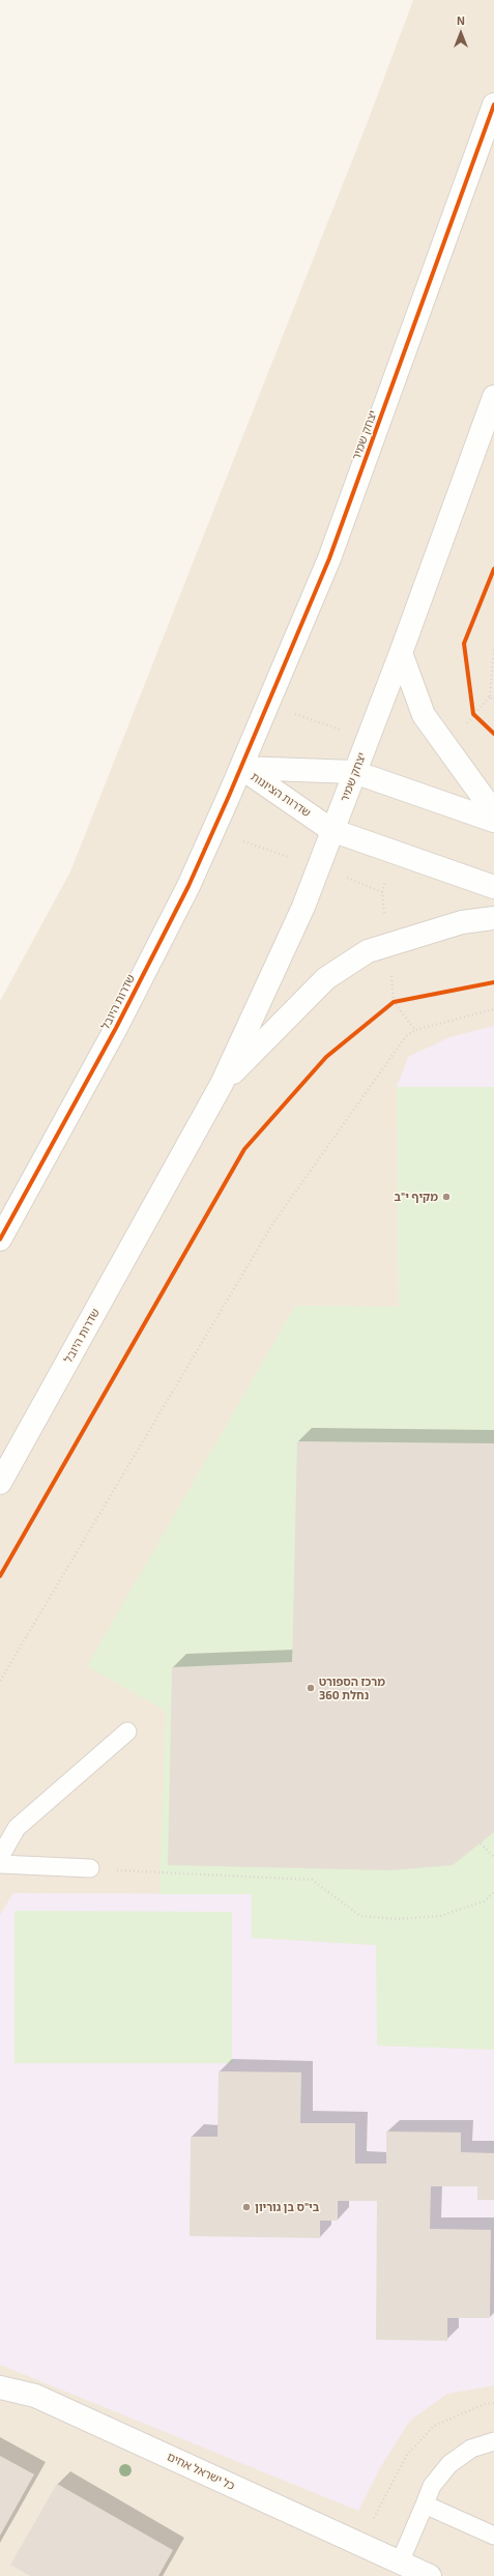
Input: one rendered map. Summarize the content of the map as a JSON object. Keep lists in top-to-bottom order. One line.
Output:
{"streets":{"street":["יצחק שמיר","שדרות הציונות","שדרות היובל","כל ישראל אחים"]},"crossings":[["יצחק שמיר","שדרות הציונות"],["יצחק שמיר","שדרות היובל"],["שדרות הציונות","שדרות היובל"]],"places":["מקיף י\"ב","מרכז הספורט 360 נחלת","בי\"ס בן גוריון"],"north":"top"}
